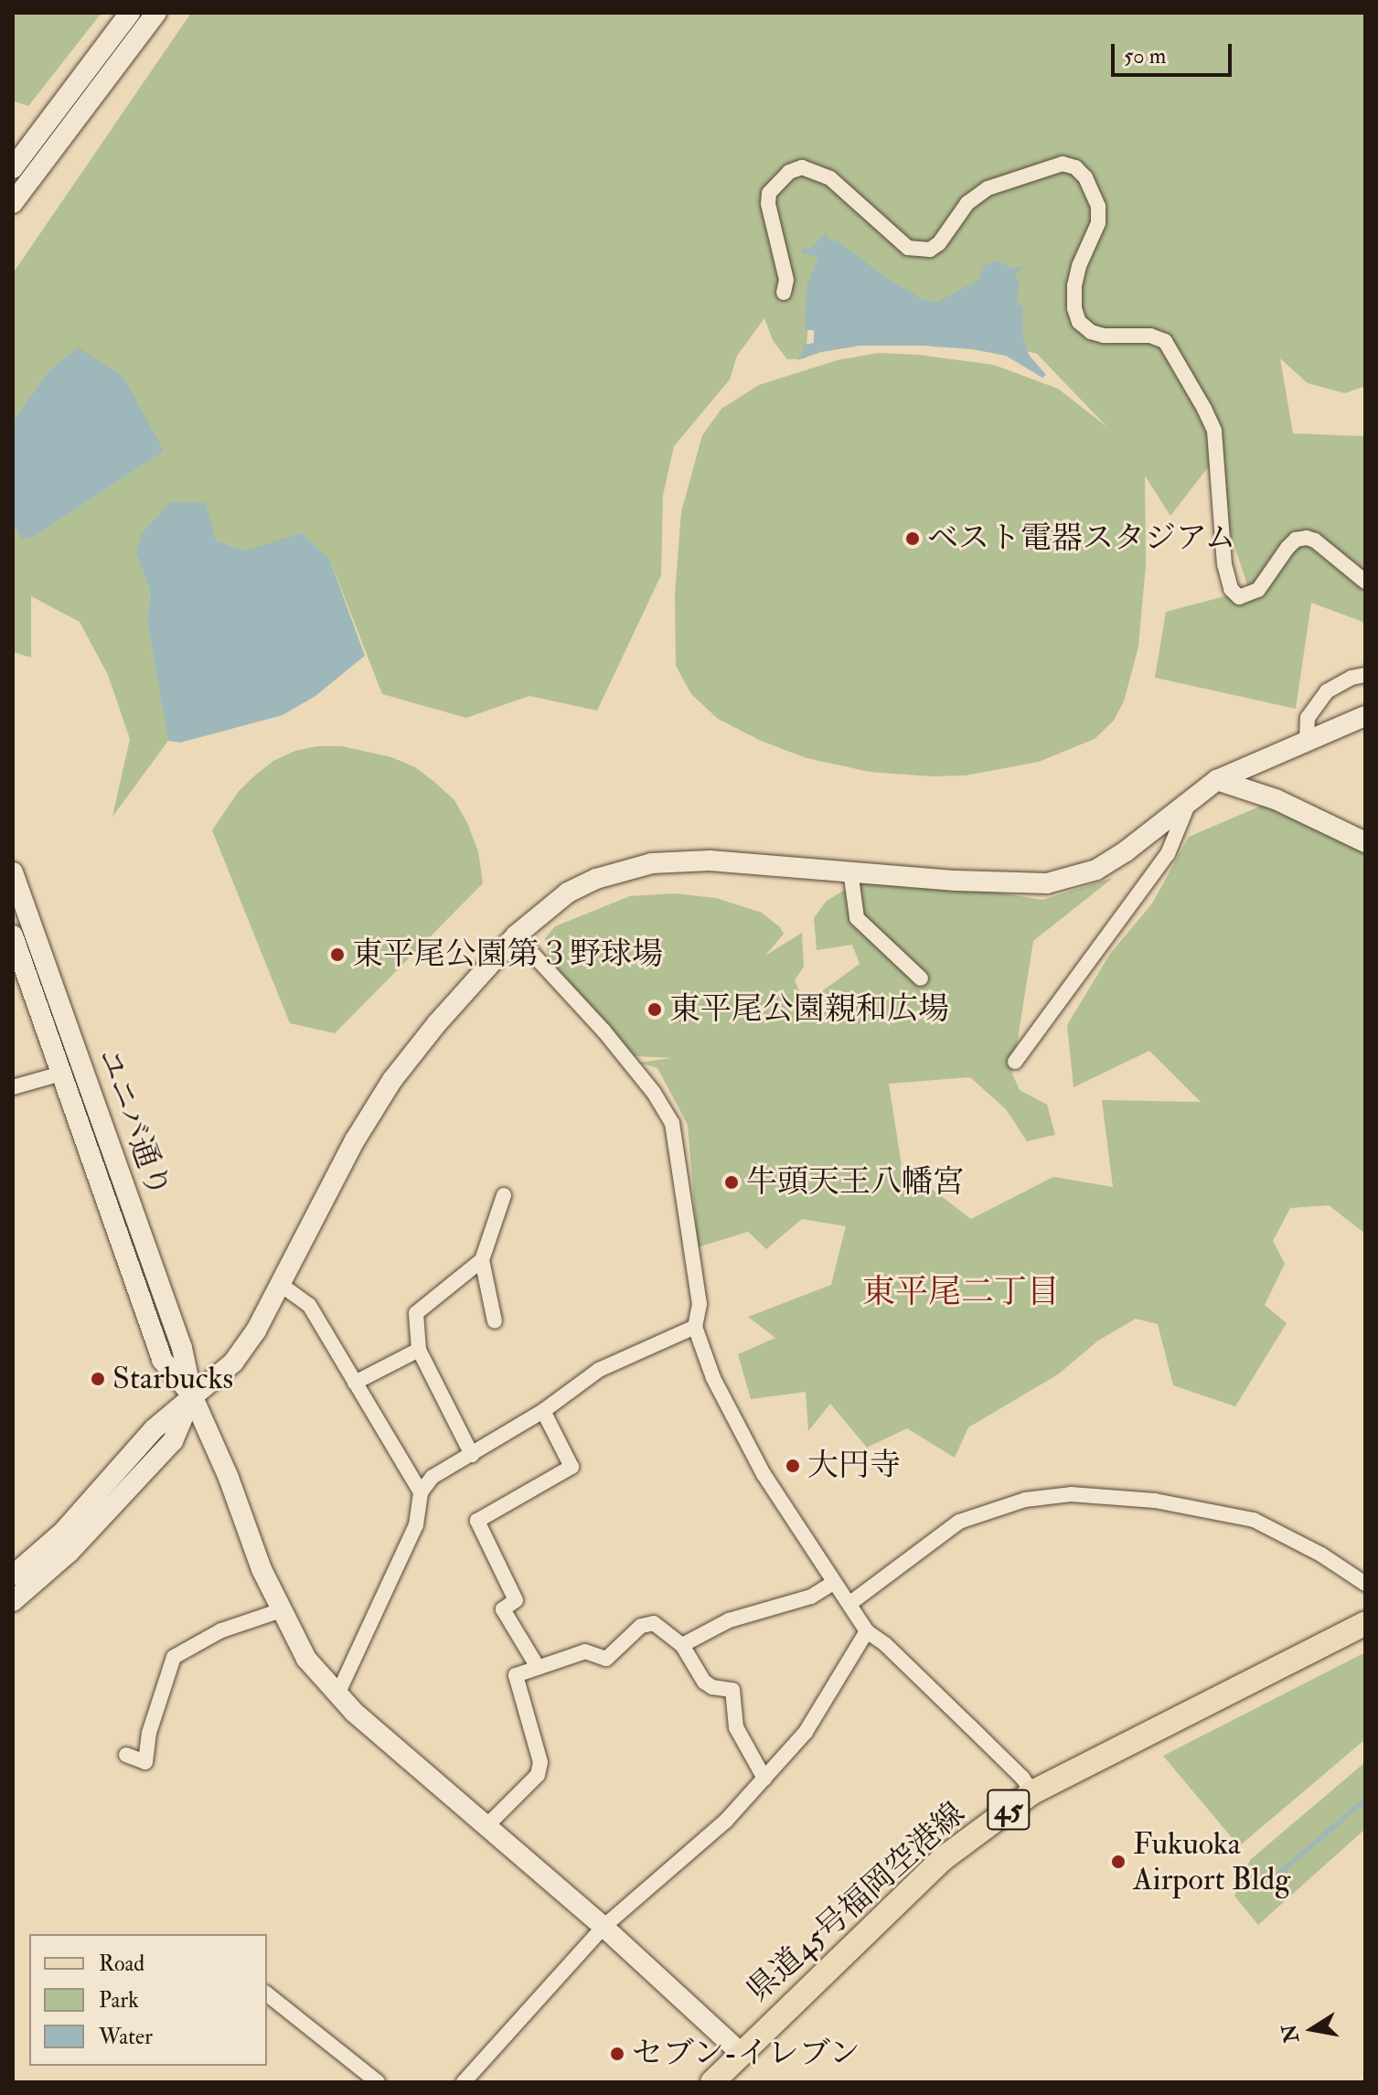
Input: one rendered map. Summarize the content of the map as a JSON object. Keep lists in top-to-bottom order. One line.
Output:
{"streets":{"main road":["45","県道45号福岡空港線"],"street":["ユニバ通り"]},"districts":["東平尾二丁目"],"places":["ベスト電器スタジアム","東平尾公園第３野球場","東平尾公園親和広場","牛頭天王八幡宮","Starbucks","大円寺","Fukuoka Airport Bldg","セブン-イレブン"],"legend":["Road","Park","Water"],"scale_bar":"50 m","north":"left"}
